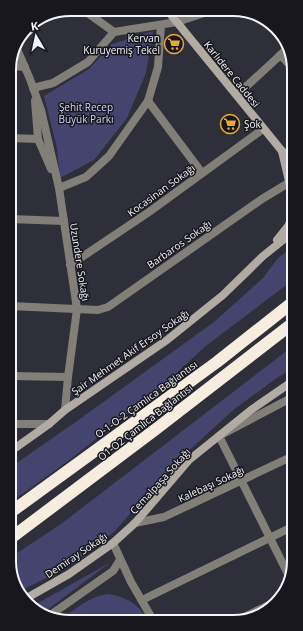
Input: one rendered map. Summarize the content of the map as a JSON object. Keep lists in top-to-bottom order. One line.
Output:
{"streets":{"highway":["O-1-O-2 Çamlıca Bağlantısı","O1-O2 Çamlıca Bağlantısı"],"main road":["Karlıdere Caddesi","Şair Mehmet Akif Ersoy Sokağı","Cemalpaşa Sokağı","Demiray Sokağı"],"street":["Kocasinan Sokağı","Barbaros Sokağı","Uzundere Sokağı","Kalebaşı Sokağı"]},"crossings":[["Karlıdere Caddesi","Kocasinan Sokağı"],["Kocasinan Sokağı","Uzundere Sokağı"],["Barbaros Sokağı","Uzundere Sokağı"],["Uzundere Sokağı","Şair Mehmet Akif Ersoy Sokağı"],["Cemalpaşa Sokağı","Kalebaşı Sokağı"],["Cemalpaşa Sokağı","Demiray Sokağı"],["Kalebaşı Sokağı","Demiray Sokağı"]],"parks":["Şehit Recep Büyük Parkı"],"places":{"supermarket":["Kervan Kuruyemiş Tekel","Şok"]},"north":"top"}
